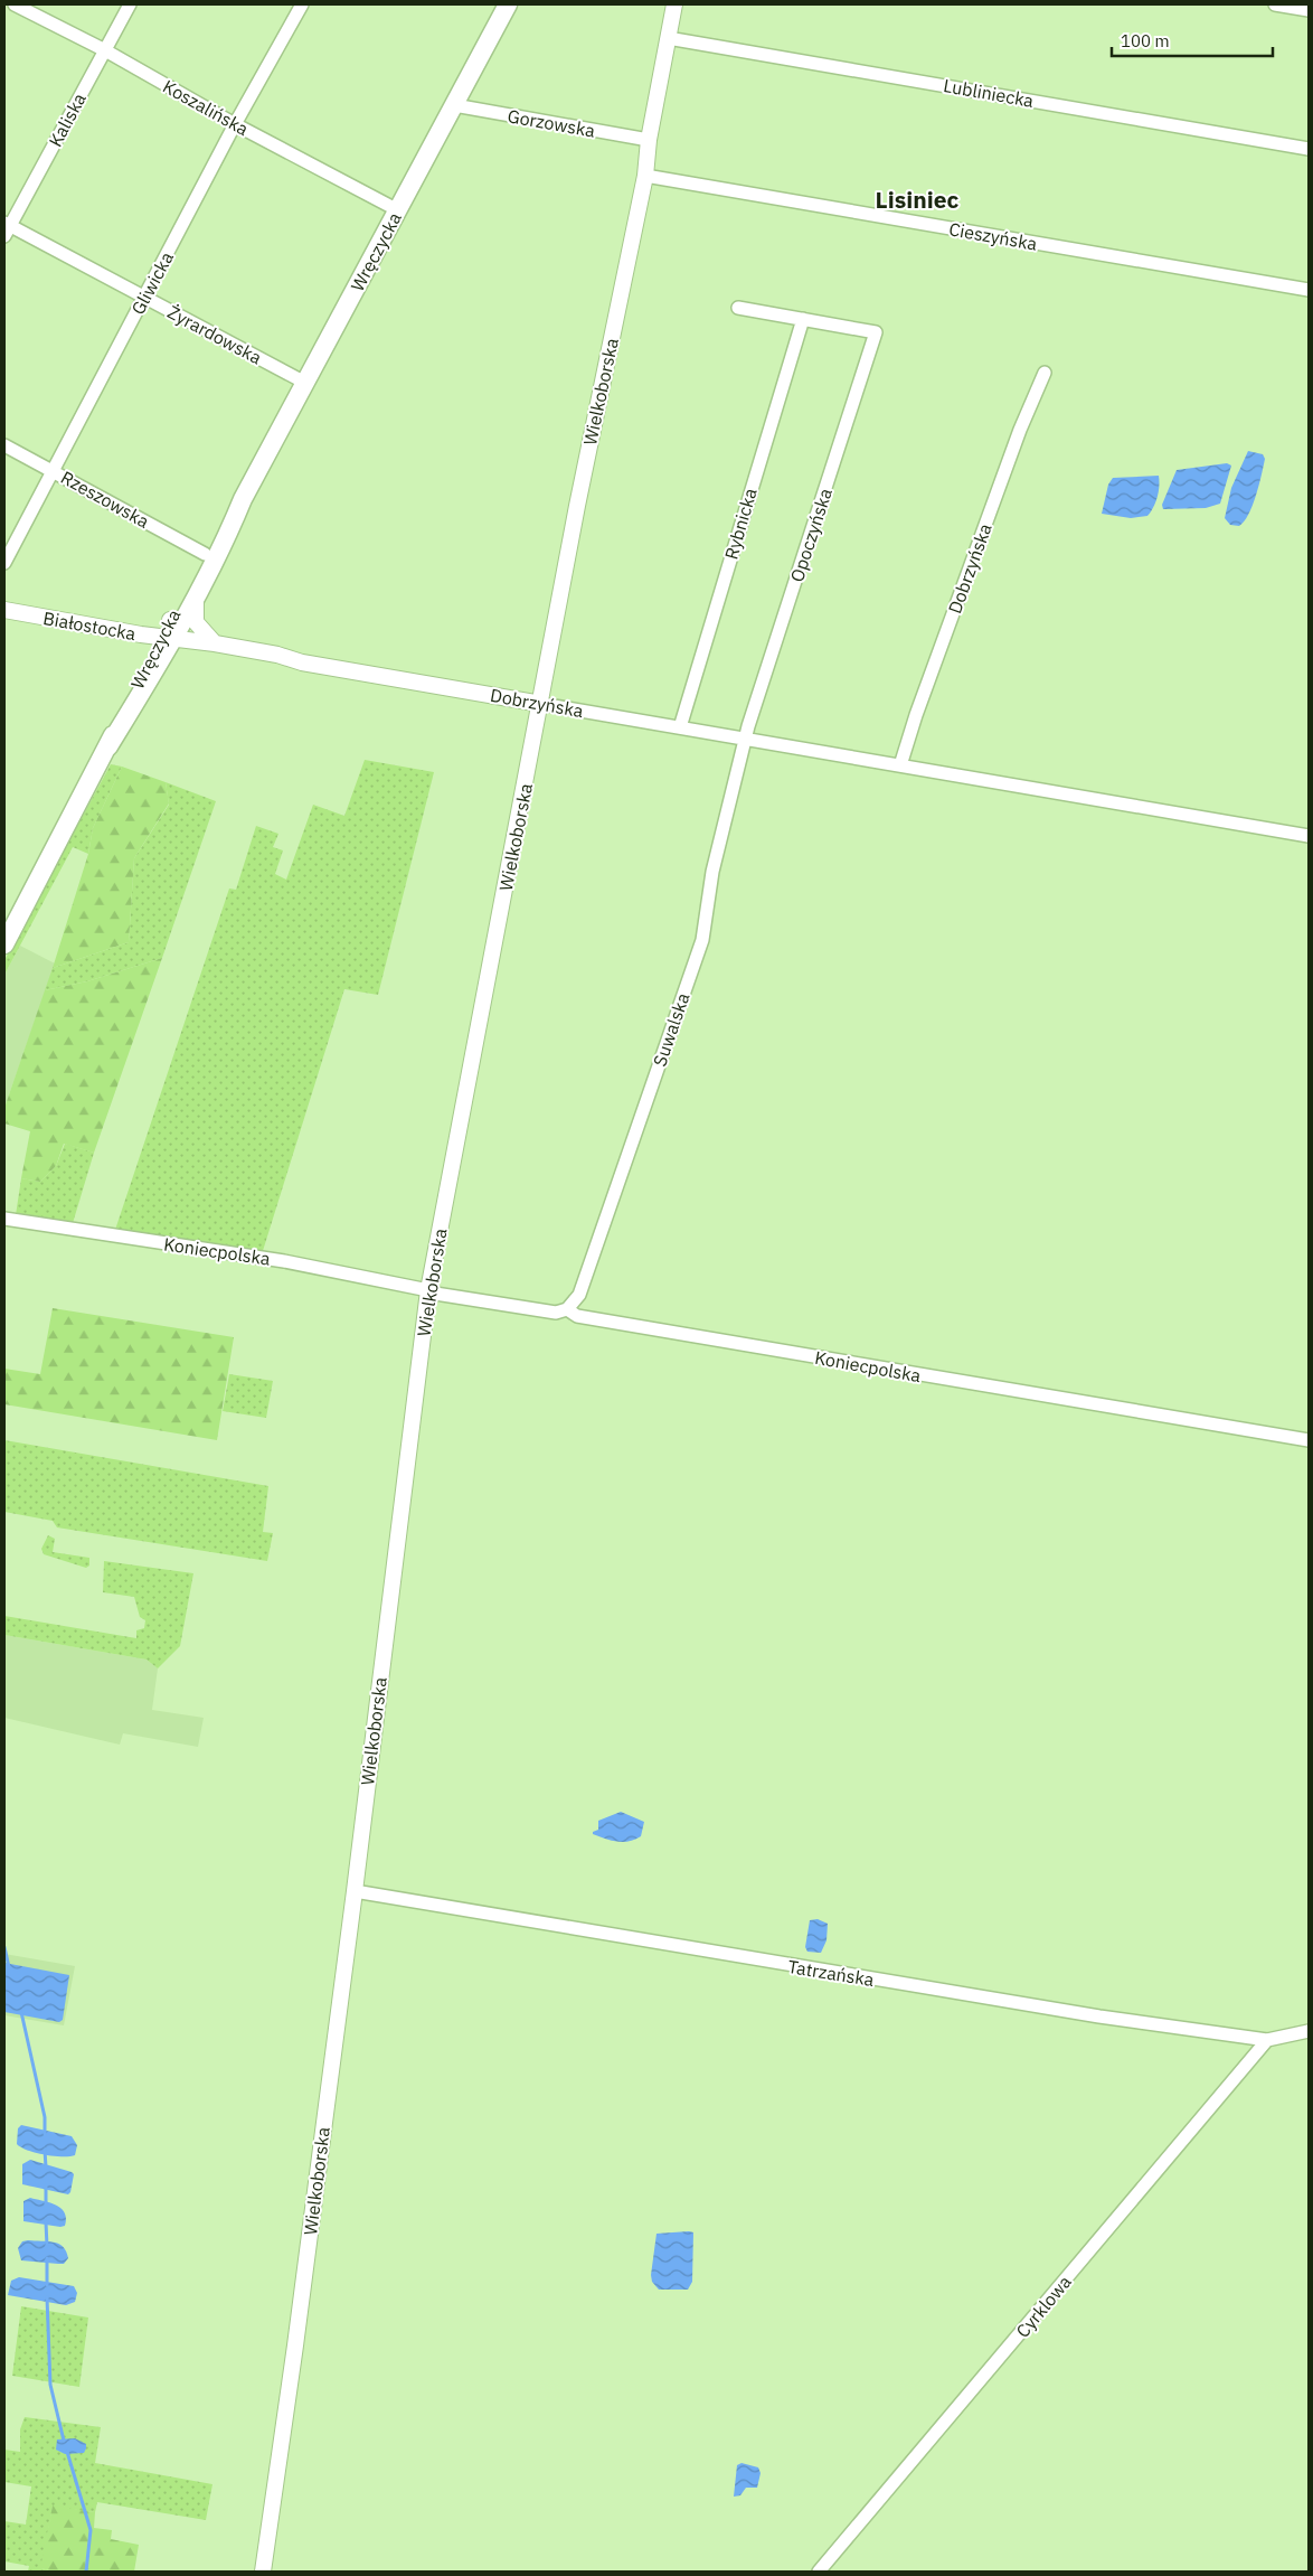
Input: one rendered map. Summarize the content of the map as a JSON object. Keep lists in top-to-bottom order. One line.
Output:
{"streets":{"main road":["Wręczycka"],"street":["Lubliniecka","Koszalińska","Kaliska","Gorzowska","Cieszyńska","Gliwicka","Żyrardowska","Wielkoborska","Rzeszowska","Rybnicka","Opoczyńska","Dobrzyńska","Białostocka","Suwalska","Koniecpolska","Tatrzańska","Cyrklowa"]},"crossings":[["Lubliniecka","Wielkoborska"],["Koszalińska","Kaliska"],["Koszalińska","Wręczycka"],["Koszalińska","Gliwicka"],["Kaliska","Żyrardowska"],["Gorzowska","Wręczycka"],["Gorzowska","Wielkoborska"],["Cieszyńska","Wielkoborska"],["Wręczycka","Żyrardowska"],["Wręczycka","Rzeszowska"],["Wręczycka","Dobrzyńska"],["Wręczycka","Białostocka"],["Gliwicka","Żyrardowska"],["Gliwicka","Rzeszowska"],["Wielkoborska","Dobrzyńska"],["Wielkoborska","Koniecpolska"],["Wielkoborska","Tatrzańska"],["Rybnicka","Opoczyńska"],["Rybnicka","Dobrzyńska"],["Opoczyńska","Dobrzyńska"],["Opoczyńska","Suwalska"],["Dobrzyńska","Białostocka"],["Dobrzyńska","Suwalska"],["Suwalska","Koniecpolska"],["Tatrzańska","Cyrklowa"]],"districts":["Lisiniec"],"scale_bar":"100 m"}
